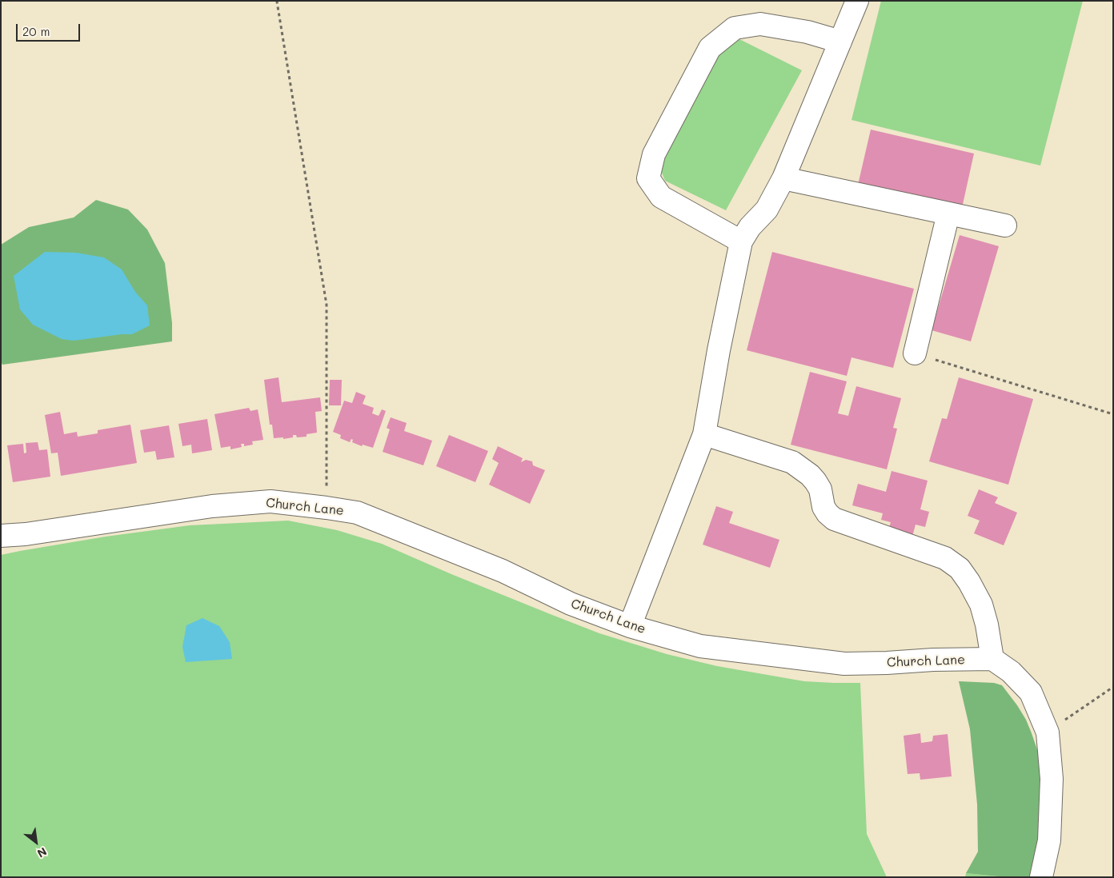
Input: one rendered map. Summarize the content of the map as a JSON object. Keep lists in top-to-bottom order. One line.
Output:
{"streets":{"street":["Church Lane"]},"scale_bar":"20 m","north":"bottom right"}
